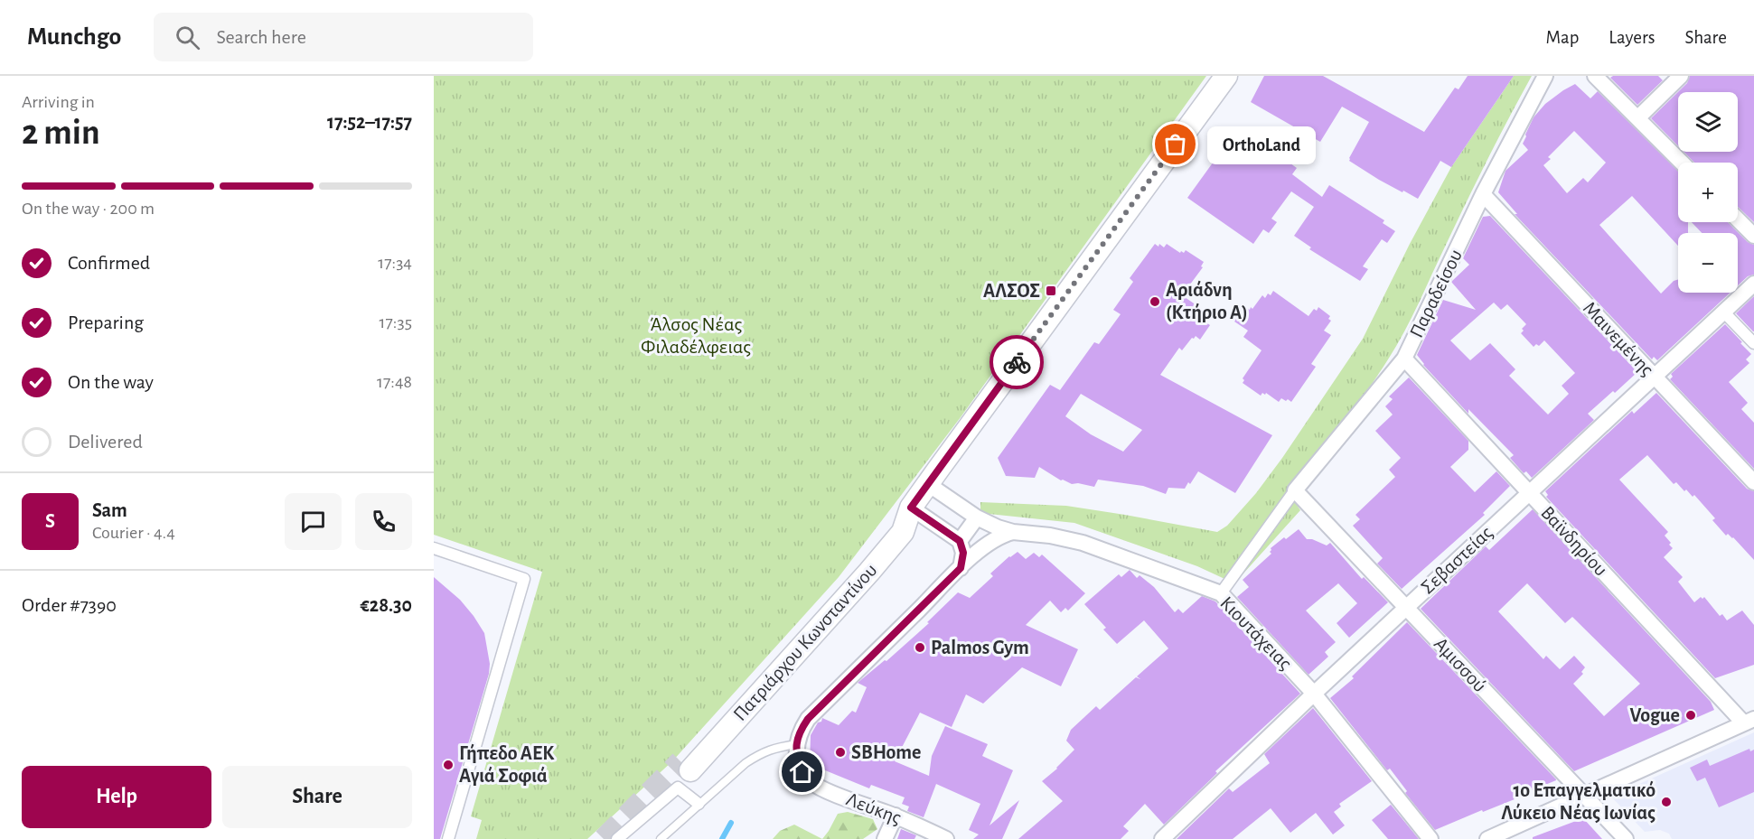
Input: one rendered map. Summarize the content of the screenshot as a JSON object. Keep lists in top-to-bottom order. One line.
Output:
{"streets":{"main road":["Πατριάρχου Κωνσταντίνου"],"street":["Παραδείσου","Μαινεμένης","Βαϊνδηρίου","Σεβαστείας","Κιουτάχειας","Αμισσού","Λεύκης"]},"crossings":[["Παραδείσου","Μαινεμένης"],["Παραδείσου","Βαϊνδηρίου"],["Παραδείσου","Αμισσού"],["Μαινεμένης","Σεβαστείας"],["Βαϊνδηρίου","Σεβαστείας"],["Σεβαστείας","Κιουτάχειας"],["Σεβαστείας","Αμισσού"],["Κιουτάχειας","Πατριάρχου Κωνσταντίνου"],["Κιουτάχειας","Λεύκης"]],"parks":["Άλσος Νέας Φιλαδέλφειας"],"places":{"other":["OrthoLand","Αριάδνη (Κτήριο Α)","Palmos Gym","Vogue","SBHome","Γήπεδο ΑΕΚ Αγιά Σοφιά","1ο Επαγγελματικό Λύκειο Νέας Ιωνίας"],"transit":["ΑΛΣΟΣ"]},"page":{"header":"Munchgo","search":"Search here","nav":["Map","Layers","Share"],"heading":["2 min","Arriving in","17:52–17:57"],"panel":["Sam","Courier · 4.4","Order #7390","€28.30"],"map_buttons":["+","−"],"bubble":"OrthoLand","bar":"On the way · 200 m","list":[["Confirmed","17:34"],["Preparing","17:35"],["On the way","17:48"],"Delivered"],"round":"S","buttons":["Help","Share"]}}
